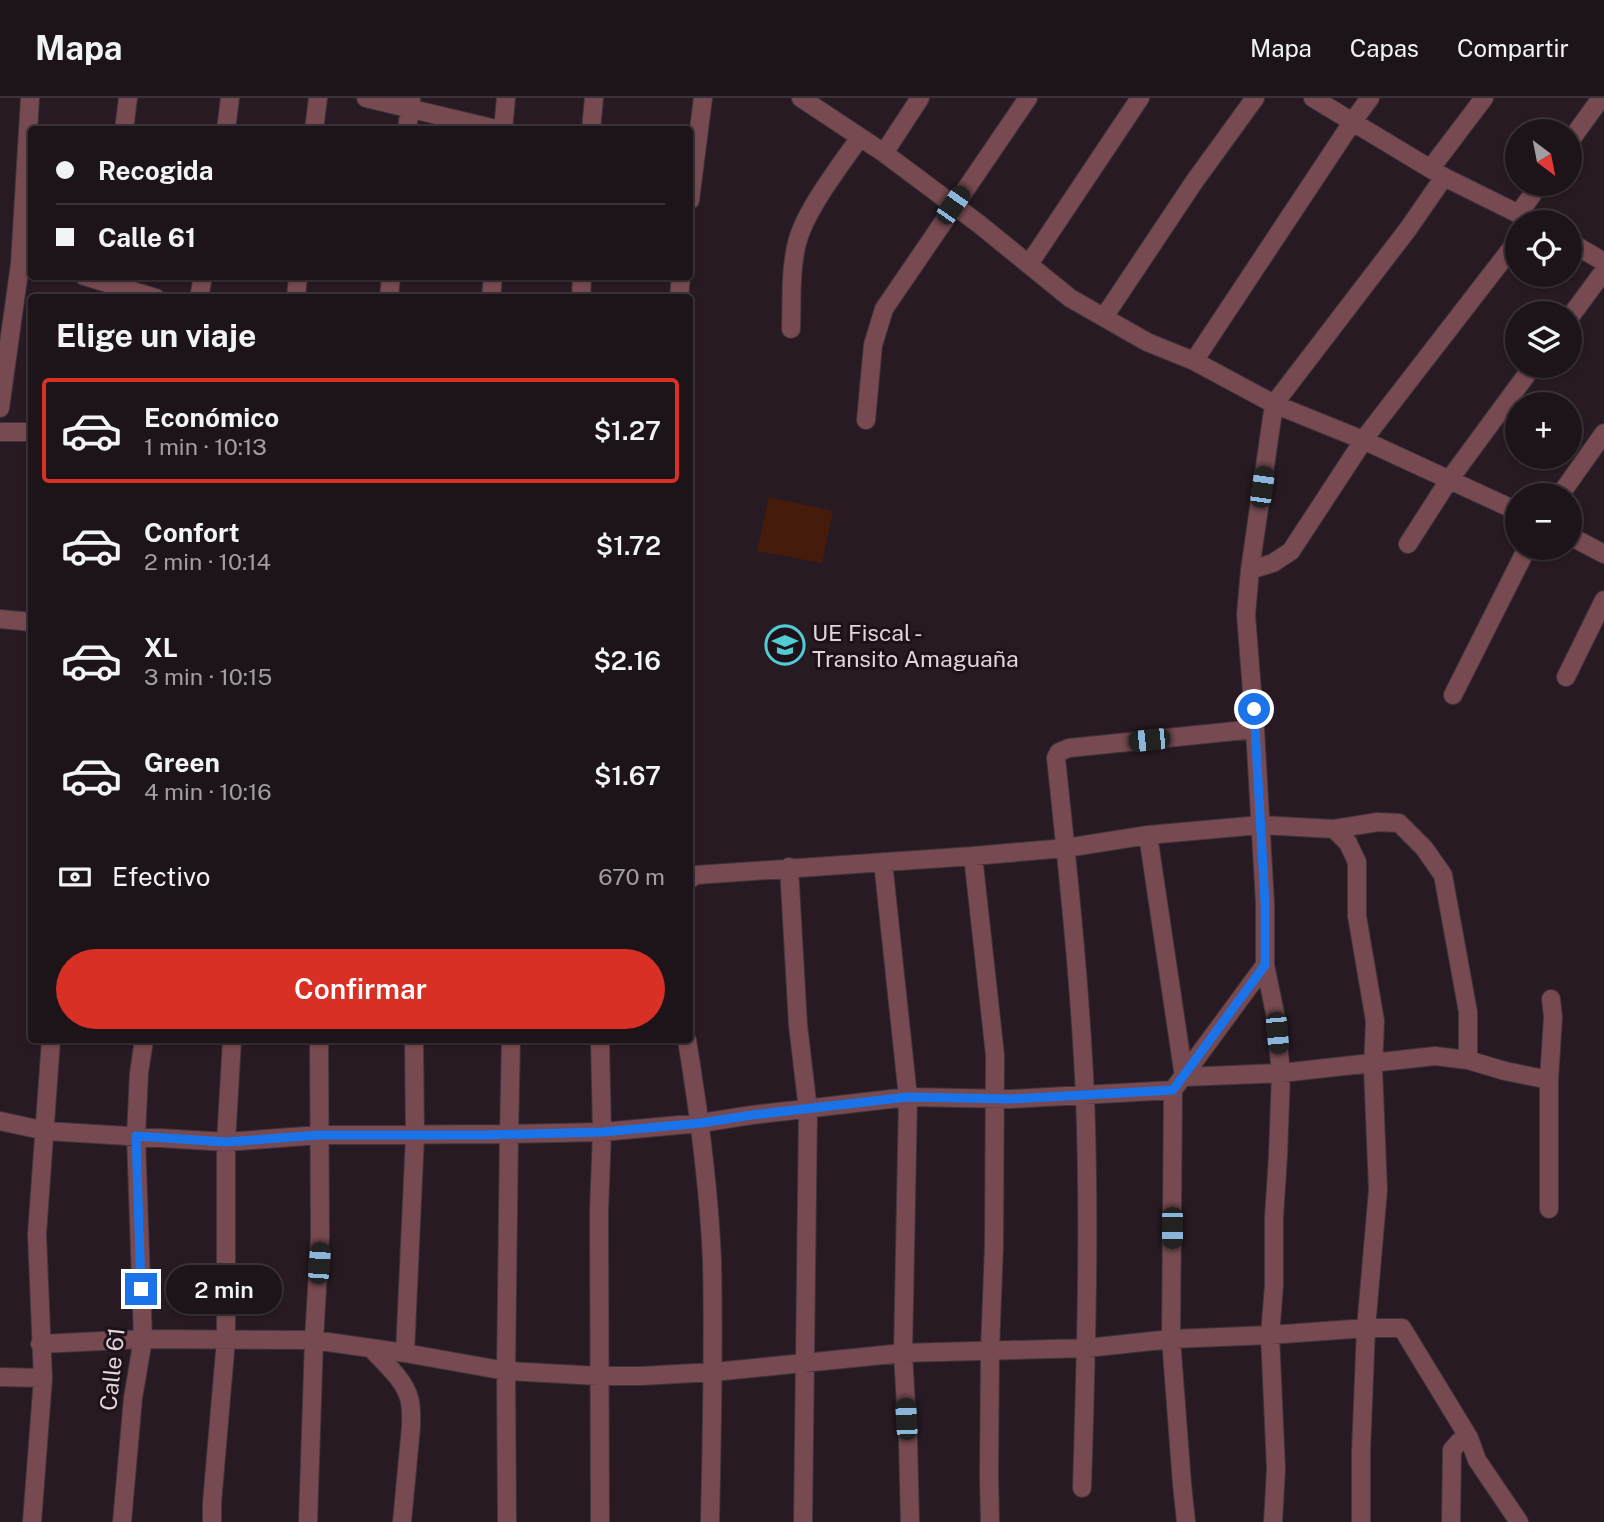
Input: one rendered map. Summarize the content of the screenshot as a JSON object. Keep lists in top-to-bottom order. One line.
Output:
{"streets":{"street":["Calle 61"]},"places":{"school or university":["UE Fiscal - Transito Amaguaña"]},"north":"bottom right","page":{"header":"Mapa","nav":["Mapa","Capas","Compartir"],"map_buttons":["+","−"],"banner":["Recogida","Calle 61"],"heading":"Elige un viaje","list":[{"name":"Económico","note":"1 min · 10:13","value":"$1.27"},{"name":"Confort","note":"2 min · 10:14","value":"$1.72"},{"name":"XL","note":"3 min · 10:15","value":"$2.16"},{"name":"Green","note":"4 min · 10:16","value":"$1.67"}],"pay":["Efectivo","670 m"],"buttons":"Confirmar","bubble":"2 min"}}
